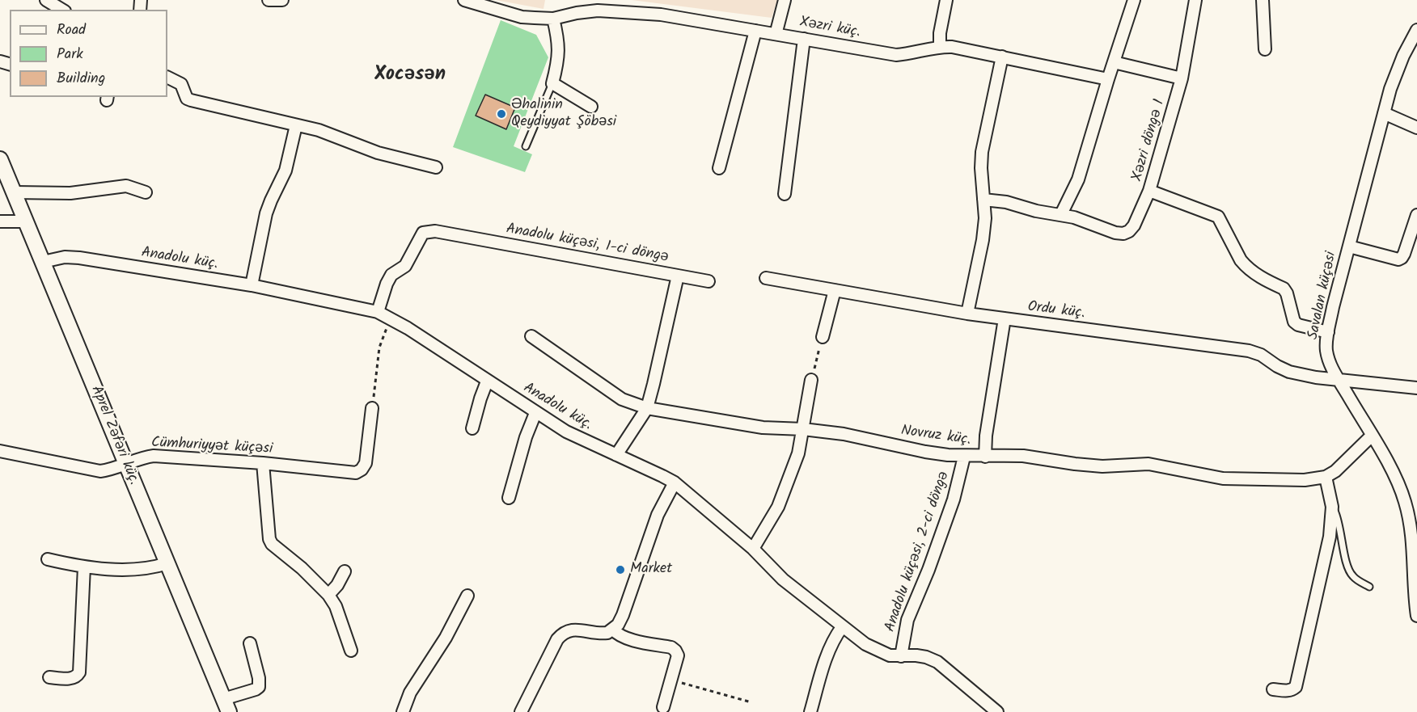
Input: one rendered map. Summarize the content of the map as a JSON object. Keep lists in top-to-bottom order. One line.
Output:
{"streets":{"street":["Xəzri küç.","Xəzri döngə 1","Anadolu küçəsi, 1-ci döngə","Anadolu küç.","Savalan küçəsi","Ordu küç.","Aprel Zəfəri küç.","Novruz küç.","Cümhuriyyət küçəsi","Anadolu küçəsi, 2-ci döngə"]},"crossings":[["Xəzri döngə 1","Savalan küçəsi"],["Anadolu küçəsi, 1-ci döngə","Anadolu küç."],["Anadolu küçəsi, 1-ci döngə","Novruz küç."],["Anadolu küç.","Aprel Zəfəri küç."],["Anadolu küç.","Anadolu küçəsi, 2-ci döngə"],["Savalan küçəsi","Ordu küç."],["Aprel Zəfəri küç.","Cümhuriyyət küçəsi"],["Novruz küç.","Anadolu küçəsi, 2-ci döngə"]],"districts":["Xocəsən"],"places":["Əhalinin Qeydiyyat Şöbəsi","Market"],"legend":["Road","Park","Building"]}
